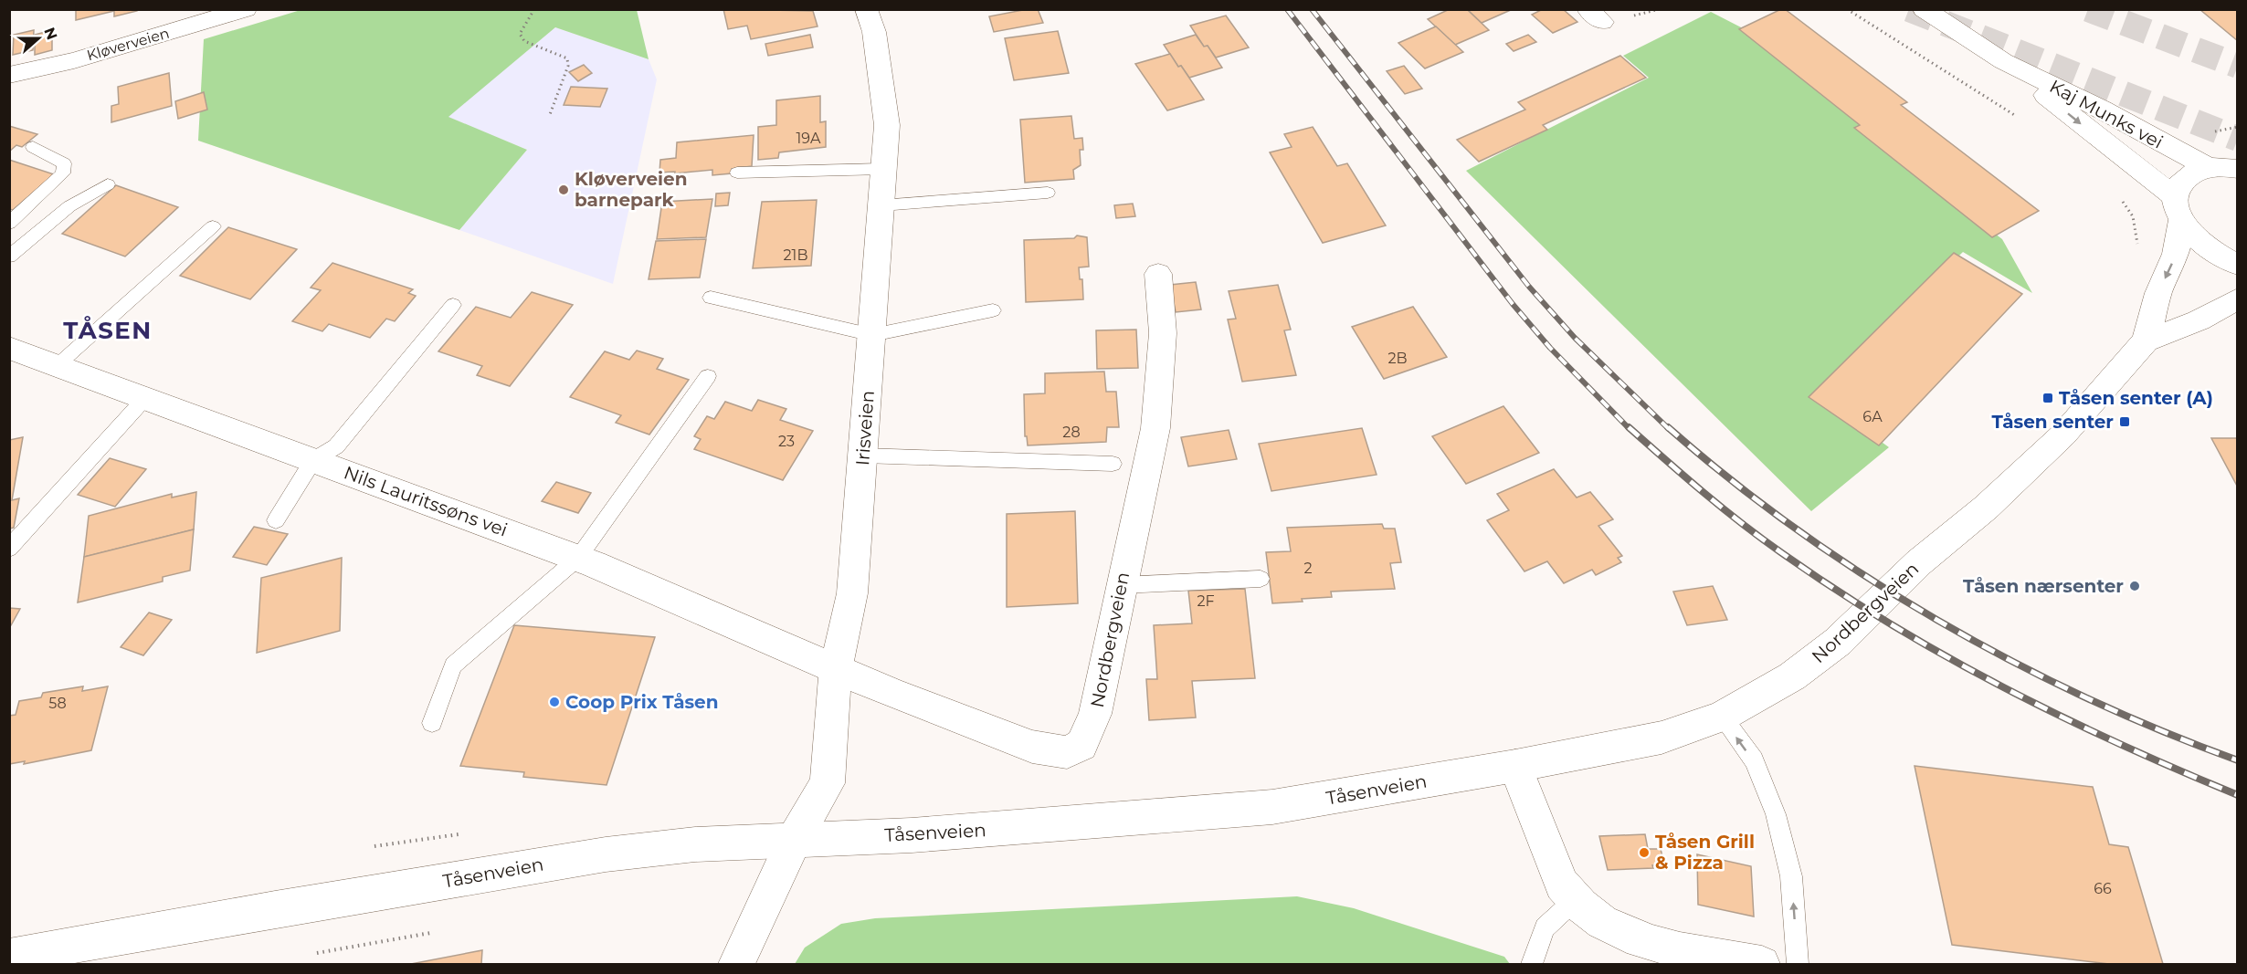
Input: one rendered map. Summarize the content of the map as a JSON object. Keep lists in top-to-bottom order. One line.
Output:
{"streets":{"street":["Kløverveien","Kaj Munks vei","Irisveien","Nils Lauritssøns vei","Nordbergveien","Tåsenveien"]},"crossings":[["Kaj Munks vei","Nordbergveien"],["Irisveien","Nils Lauritssøns vei"],["Irisveien","Nordbergveien"],["Irisveien","Tåsenveien"],["Nils Lauritssøns vei","Nordbergveien"],["Nordbergveien","Tåsenveien"]],"districts":["TÅSEN"],"places":{"other":["Kløverveien barnepark","Tåsen nærsenter","Coop Prix Tåsen","Tåsen Grill & Pizza"],"transit":["Tåsen senter (A)","Tåsen senter"]},"house_numbers":["19A","21B","2B","6A","28","23","2","2F","58","66"],"north":"right"}
